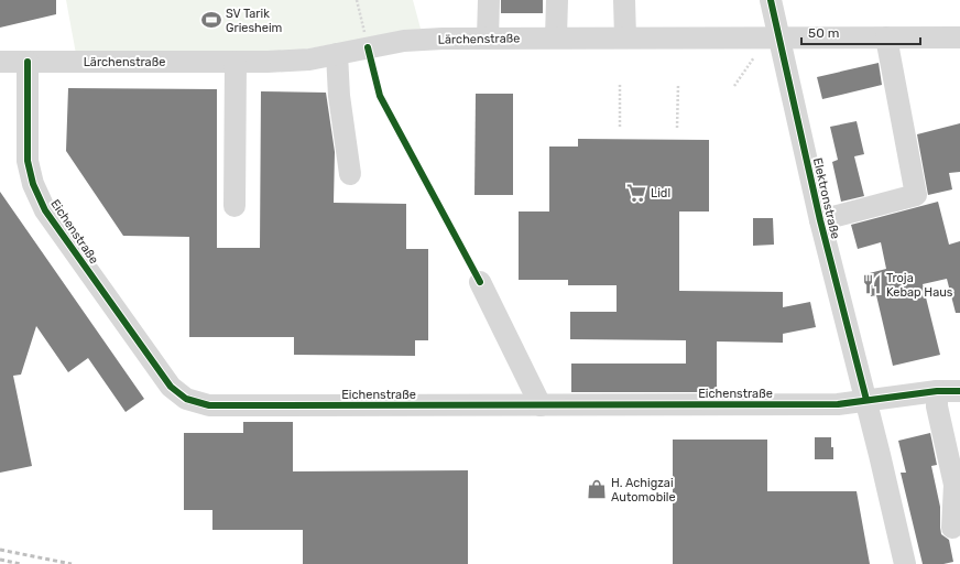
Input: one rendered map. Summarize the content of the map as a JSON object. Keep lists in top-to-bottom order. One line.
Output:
{"streets":{"street":["Lärchenstraße","Elektronstraße","Eichenstraße"]},"crossings":[["Lärchenstraße","Elektronstraße"],["Lärchenstraße","Eichenstraße"],["Elektronstraße","Eichenstraße"]],"places":{"sports":["SV Tarik Griesheim"],"supermarket":["Lidl"],"restaurant":["Troja Kebap Haus"],"shop":["H. Achigzai Automobile"]},"scale_bar":"50 m"}
